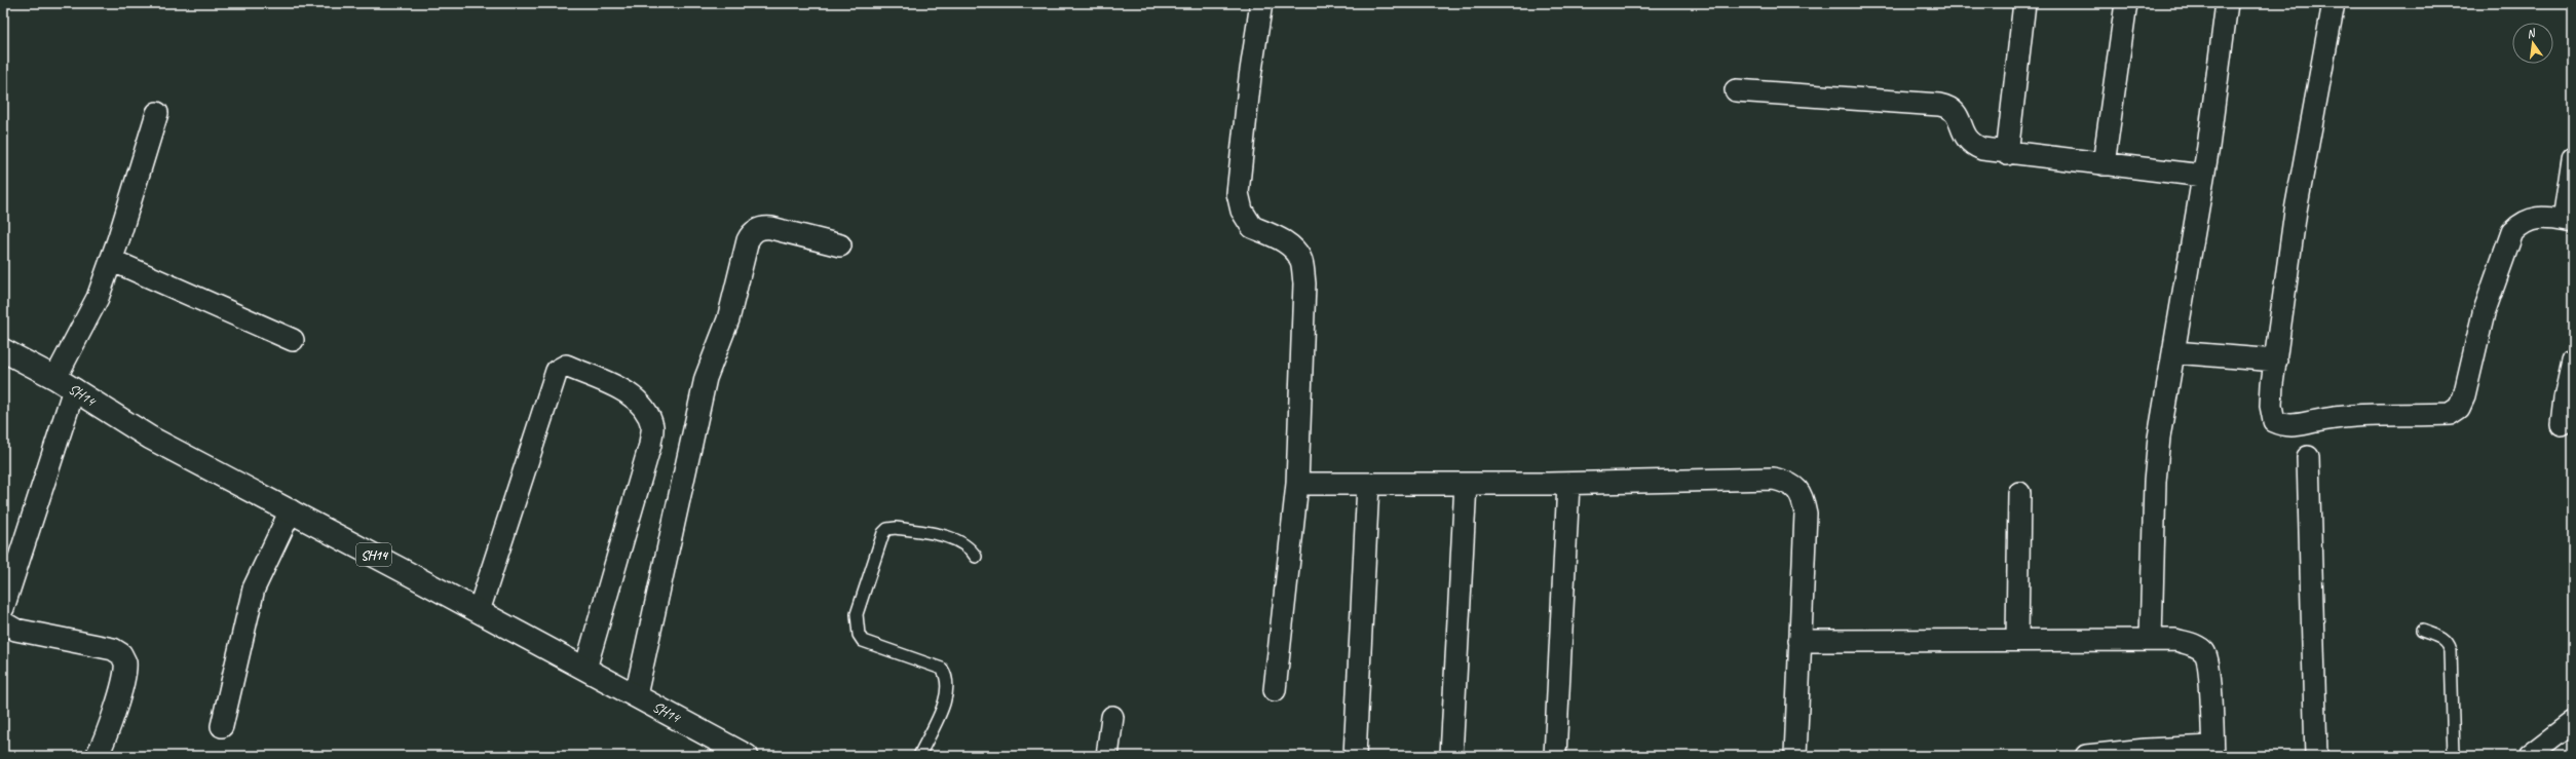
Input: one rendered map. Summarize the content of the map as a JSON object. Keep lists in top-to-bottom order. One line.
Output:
{"streets":{"main road":["SH14"]},"north":"top"}
